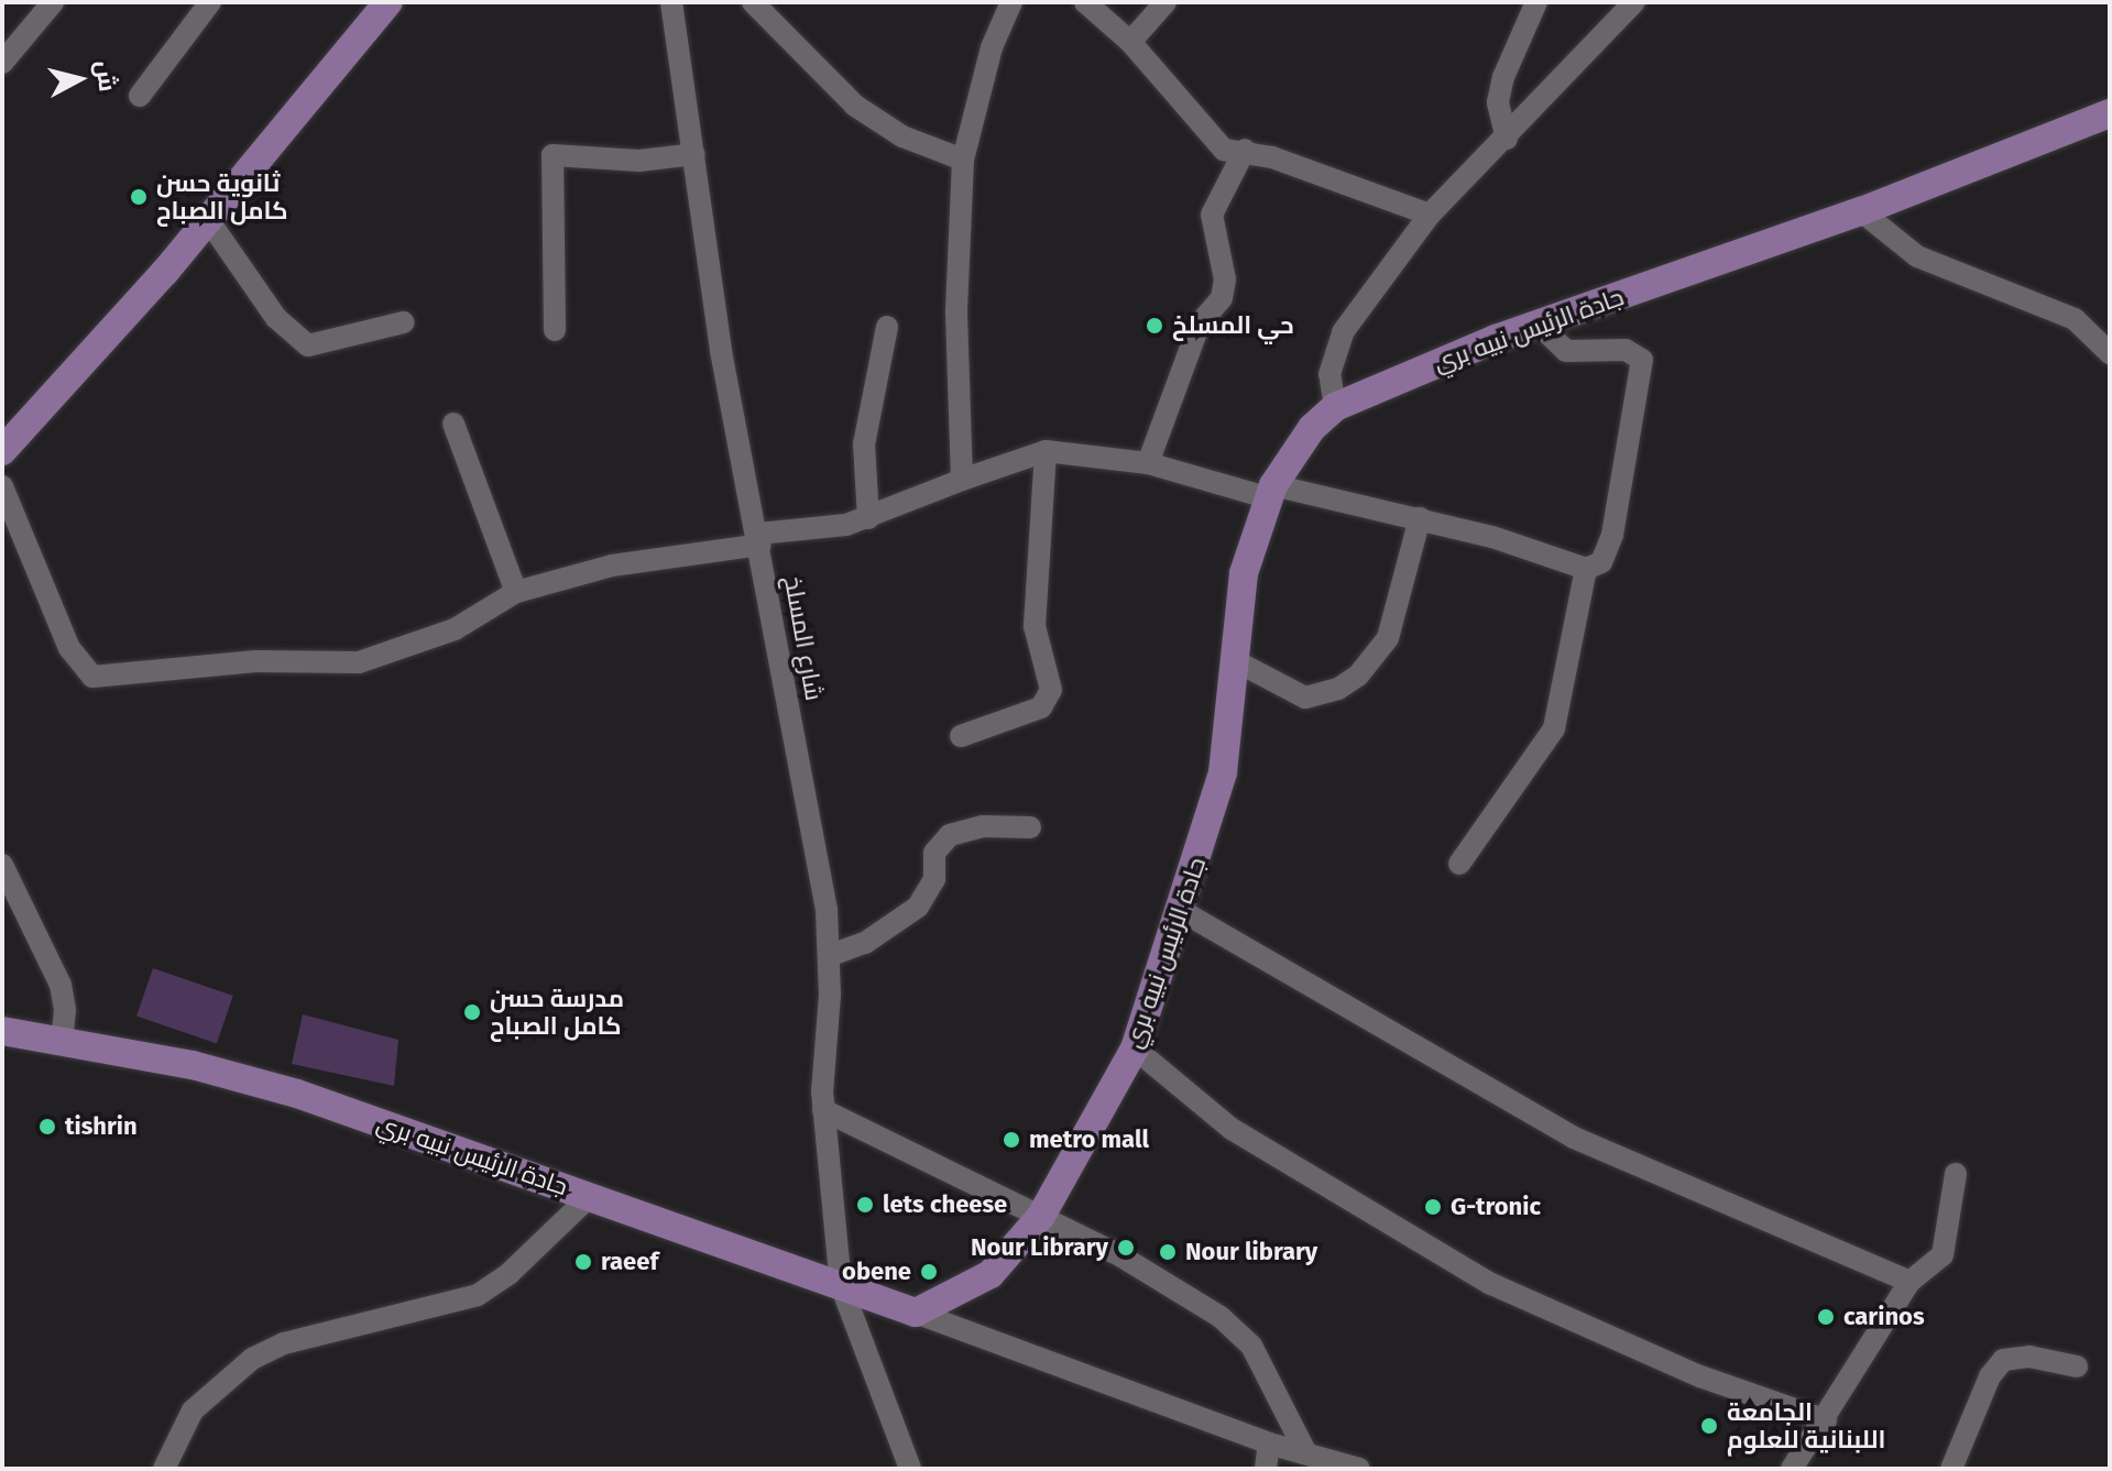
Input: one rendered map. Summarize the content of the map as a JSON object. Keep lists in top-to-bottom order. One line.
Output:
{"streets":{"main road":["جادة الرئيس نبيه بري"],"street":["شارع المسلخ"]},"crossings":[["جادة الرئيس نبيه بري","شارع المسلخ"]],"places":["ثانوية حسن كامل الصباح","حي المسلخ","مدرسة حسن كامل الصباح","tishrin","metro mall","lets cheese","G-tronic","Nour Library","Nour library","raeef","obene","carinos","الجامعة اللبنانية للعلوم"],"north":"right"}
